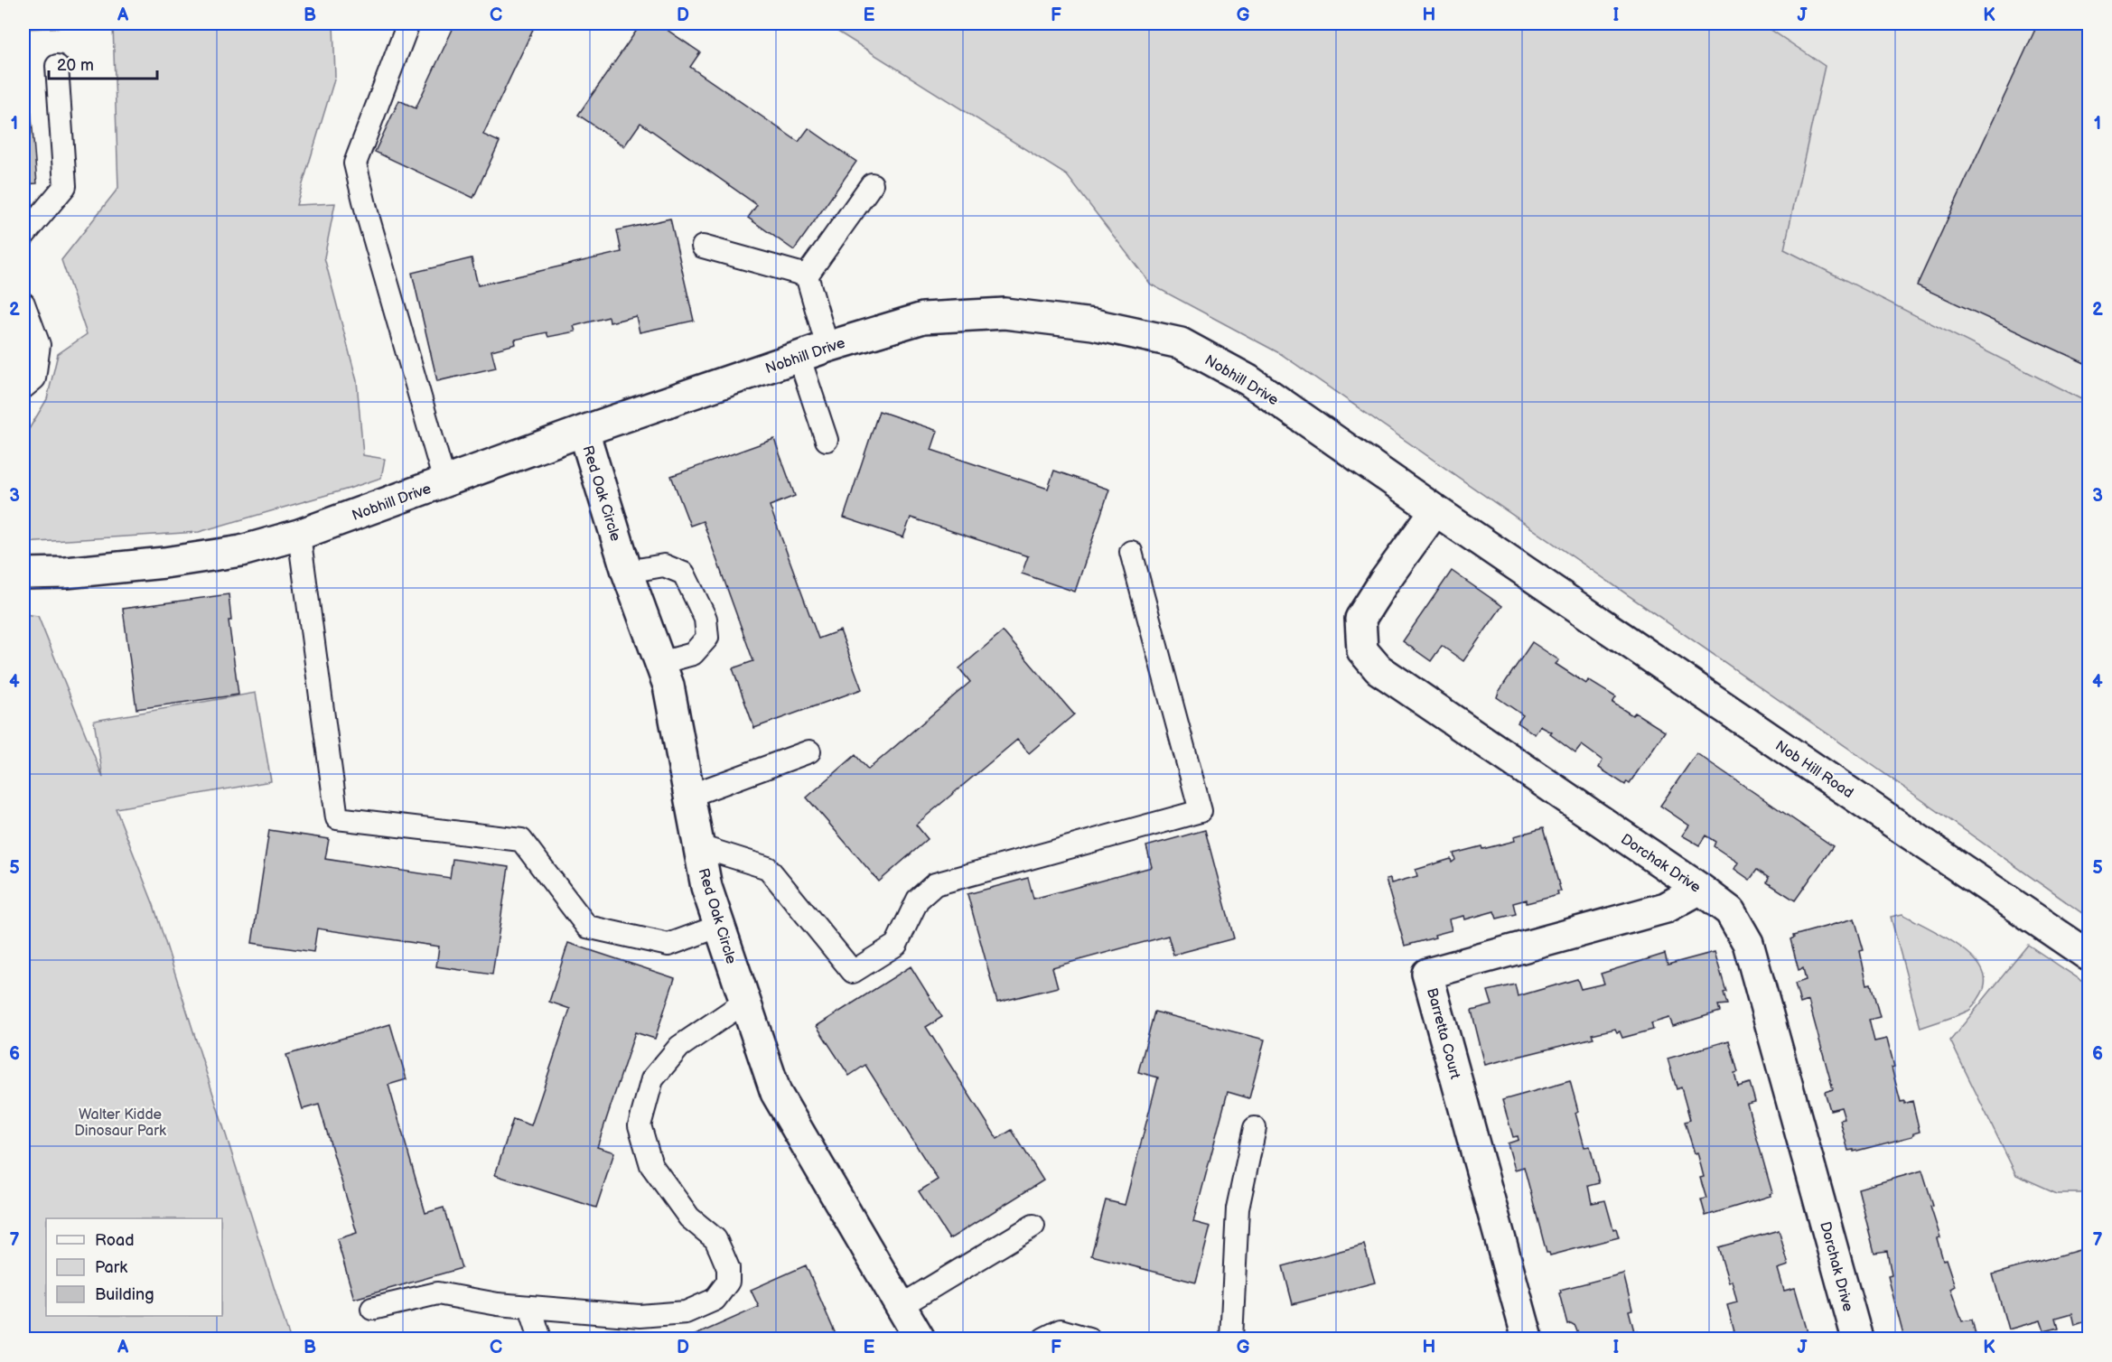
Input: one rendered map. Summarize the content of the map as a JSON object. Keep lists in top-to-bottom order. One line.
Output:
{"streets":{"street":["Nobhill Drive","Red Oak Circle","Nob Hill Road","Dorchak Drive","Barretta Court"]},"crossings":[["Nobhill Drive","Red Oak Circle"],["Nobhill Drive","Nob Hill Road"],["Nobhill Drive","Dorchak Drive"],["Dorchak Drive","Barretta Court"]],"parks":["Walter Kidde Dinosaur Park"],"legend":["Road","Park","Building"],"scale_bar":"20 m","grid":{"columns":["A","B","C","D","E","F","G","H","I","J","K"],"rows":["1","2","3","4","5","6","7"]}}
